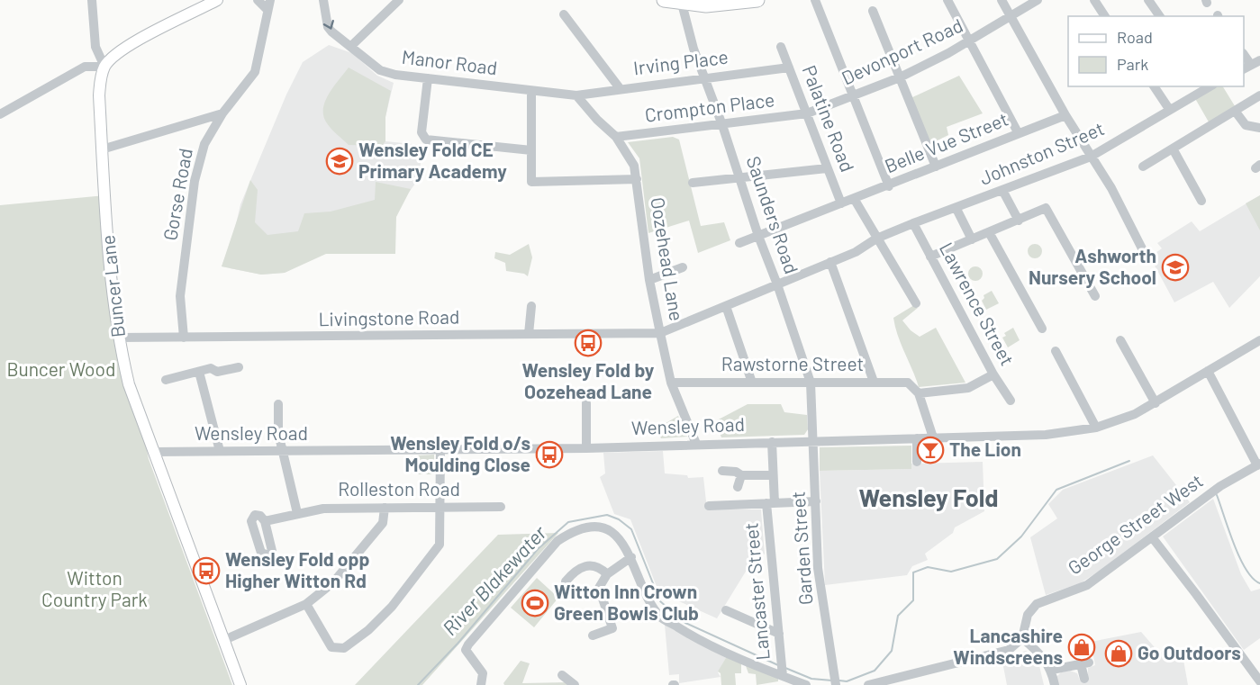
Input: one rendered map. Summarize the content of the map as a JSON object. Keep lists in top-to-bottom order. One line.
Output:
{"streets":{"main road":["Buncer Lane"],"street":["Devonport Road","Manor Road","Irving Place","Crompton Place","Palatine Road","Belle Vue Street","Johnston Street","Gorse Road","Saunders Road","Oozehead Lane","Lawrence Street","Livingstone Road","Rawstorne Street","Wensley Road","Rolleston Road","George Street West","Garden Street","Lancaster Street"]},"crossings":[["Devonport Road","Crompton Place"],["Devonport Road","Palatine Road"],["Manor Road","Irving Place"],["Manor Road","Oozehead Lane"],["Irving Place","Palatine Road"],["Irving Place","Saunders Road"],["Irving Place","Oozehead Lane"],["Crompton Place","Palatine Road"],["Crompton Place","Saunders Road"],["Crompton Place","Oozehead Lane"],["Palatine Road","Belle Vue Street"],["Belle Vue Street","Saunders Road"],["Johnston Street","Saunders Road"],["Johnston Street","Oozehead Lane"],["Johnston Street","Lawrence Street"],["Johnston Street","Livingstone Road"],["Gorse Road","Livingstone Road"],["Saunders Road","Rawstorne Street"],["Saunders Road","Wensley Road"],["Saunders Road","Garden Street"],["Oozehead Lane","Livingstone Road"],["Oozehead Lane","Rawstorne Street"],["Oozehead Lane","Wensley Road"],["Buncer Lane","Livingstone Road"],["Buncer Lane","Wensley Road"],["Lawrence Street","Rawstorne Street"],["Wensley Road","Garden Street"],["Wensley Road","Lancaster Street"]],"districts":["Wensley Fold"],"water":["River Blakewater"],"parks":["Buncer Wood","Witton Country Park"],"places":{"school or university":["Wensley Fold CE Primary Academy","Ashworth Nursery School"],"bus stop":["Wensley Fold by Oozehead Lane","Wensley Fold o/s Moulding Close","Wensley Fold opp Higher Witton Rd"],"bar":["The Lion"],"sports":["Witton Inn Crown Green Bowls Club"],"shop":["Lancashire Windscreens","Go Outdoors"]},"legend":["Road","Park"]}
